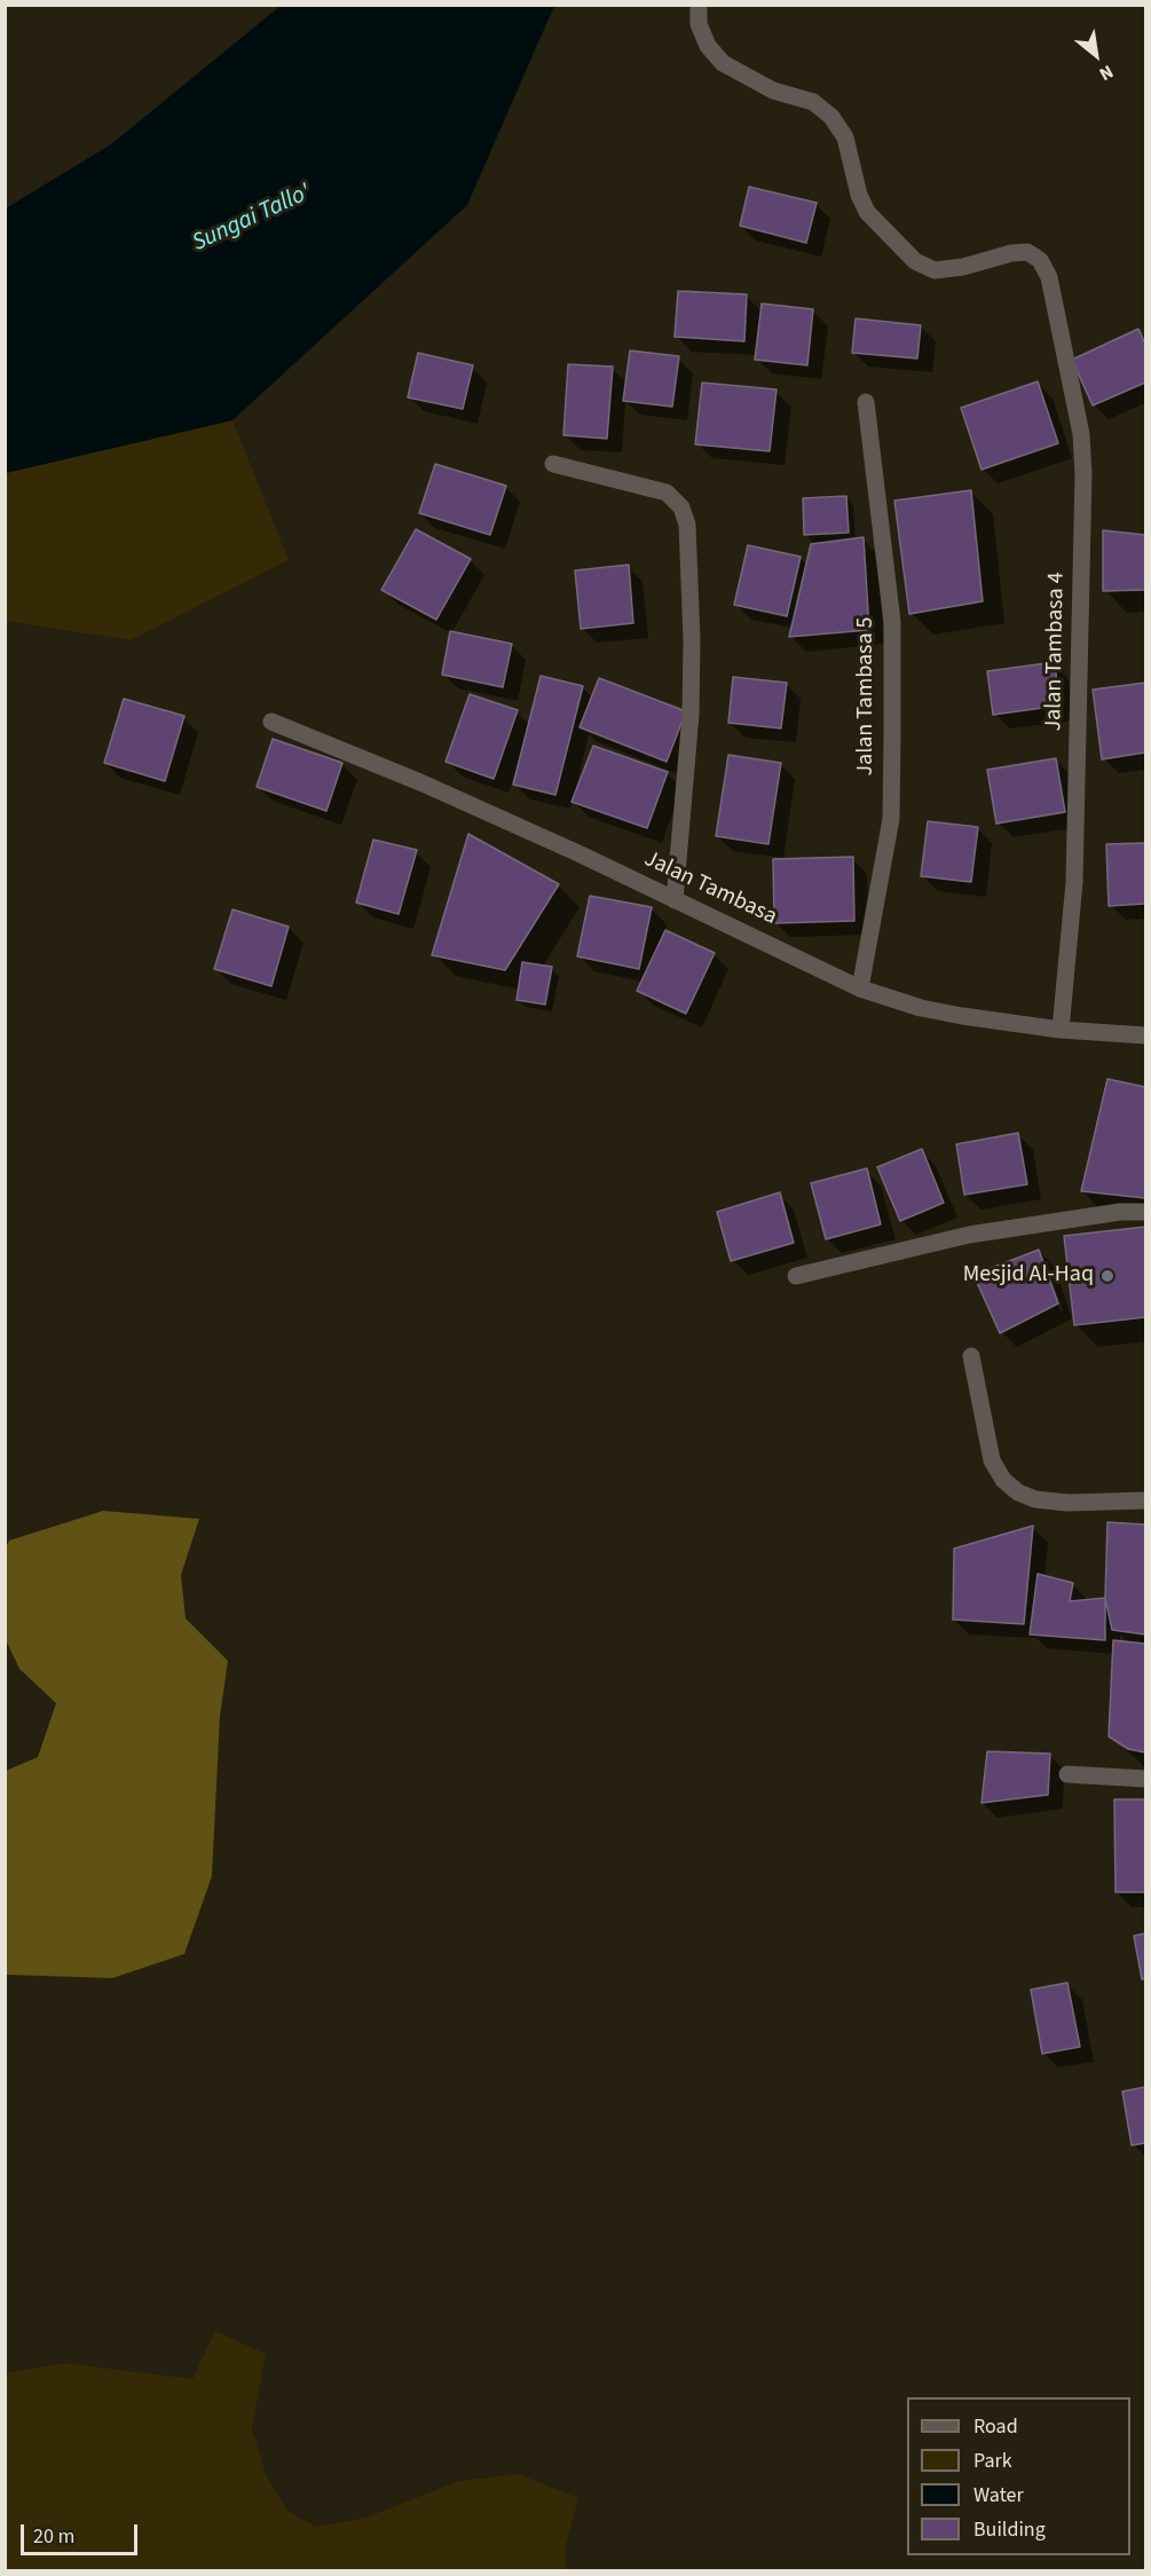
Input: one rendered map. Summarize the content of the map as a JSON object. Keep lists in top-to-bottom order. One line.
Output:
{"streets":{"street":["Jalan Tambasa 4","Jalan Tambasa 5","Jalan Tambasa"]},"crossings":[["Jalan Tambasa 4","Jalan Tambasa"],["Jalan Tambasa 5","Jalan Tambasa"]],"water":["Sungai Tallo'"],"places":["Mesjid Al-Haq"],"legend":["Road","Park","Water","Building"],"scale_bar":"20 m","north":"bottom right"}
